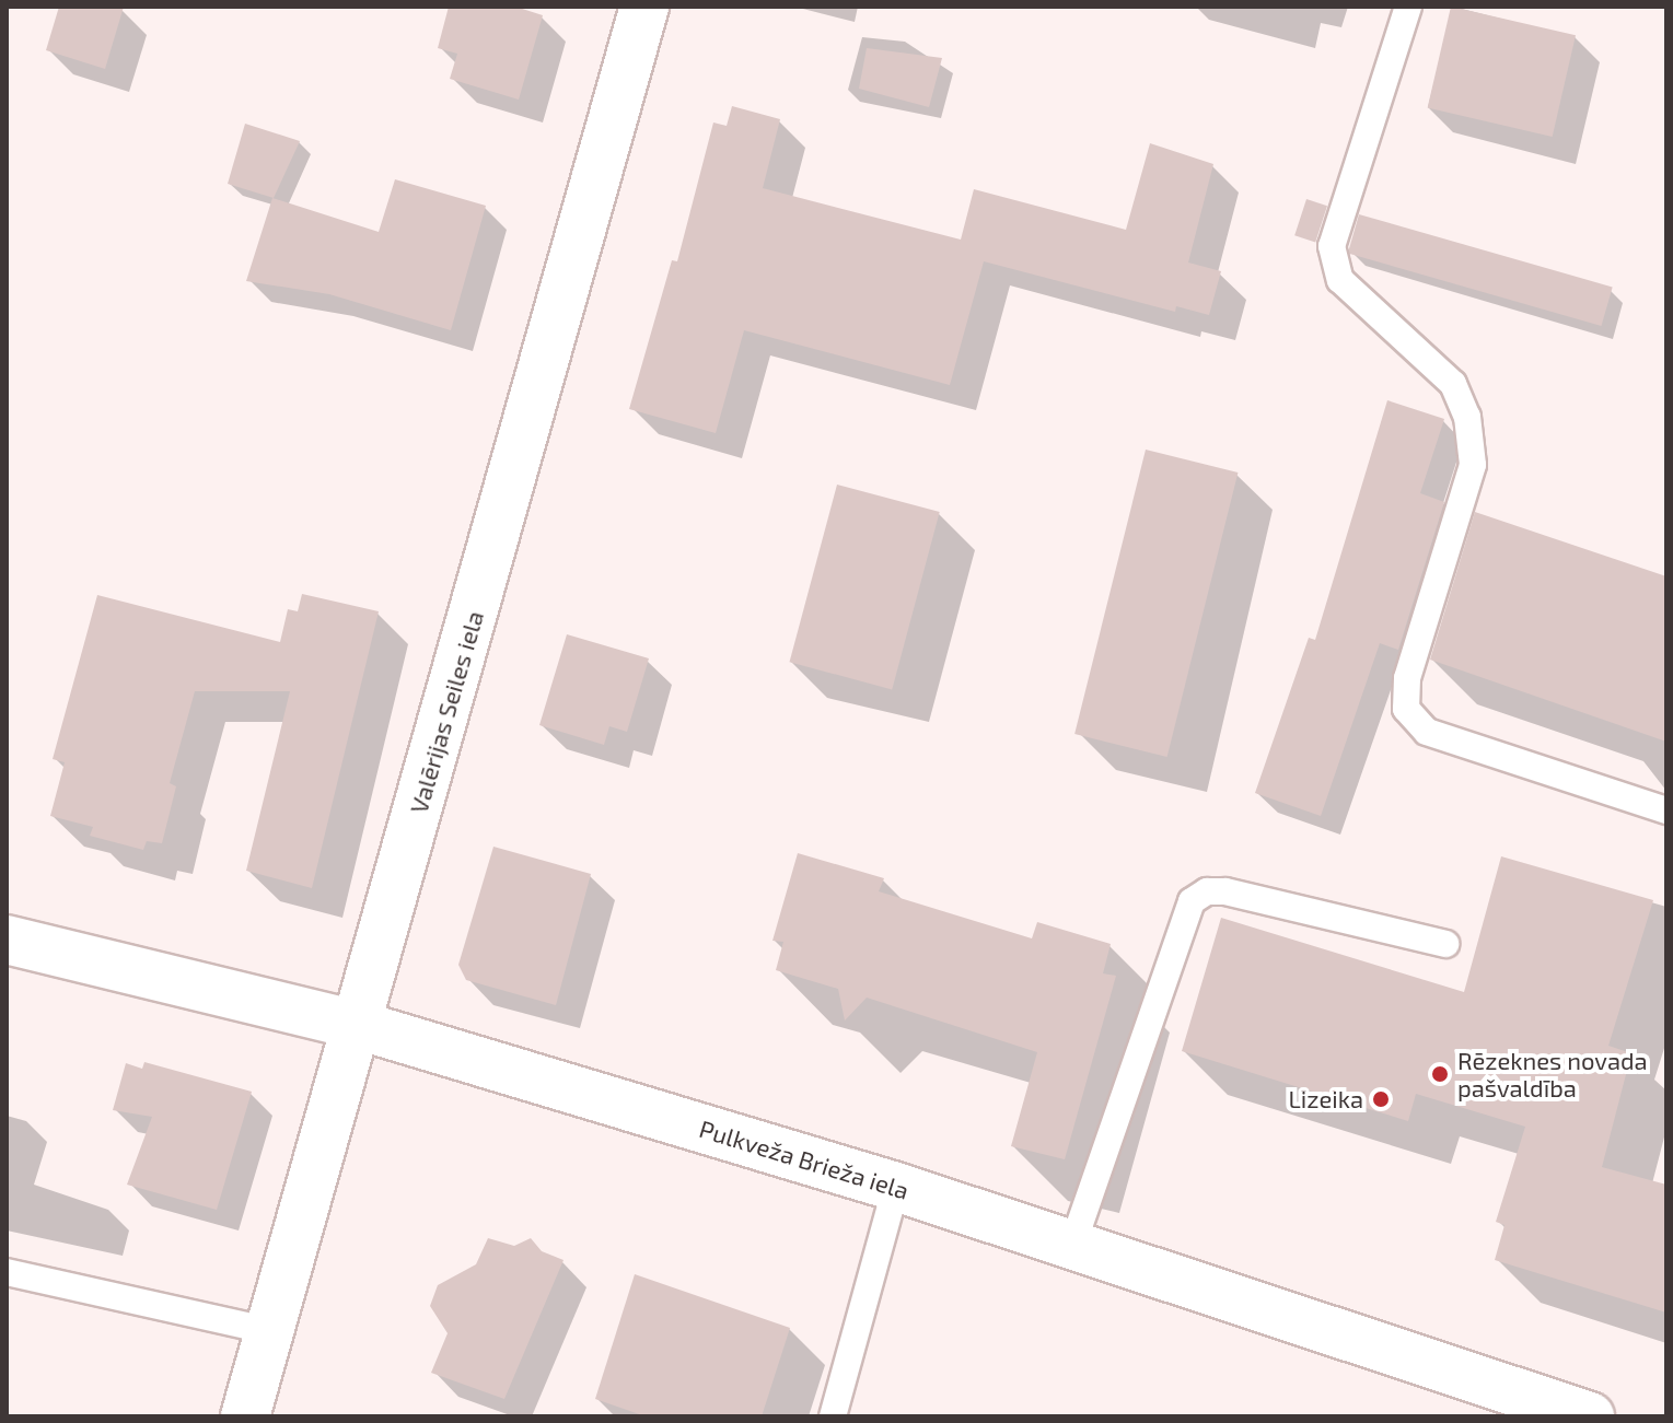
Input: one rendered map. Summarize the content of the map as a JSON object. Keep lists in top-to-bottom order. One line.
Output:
{"streets":{"street":["Valērijas Seiles iela","Pulkveža Brieža iela"]},"crossings":[["Valērijas Seiles iela","Pulkveža Brieža iela"]],"places":["Rēzeknes novada pašvaldība","Lizeika"]}
